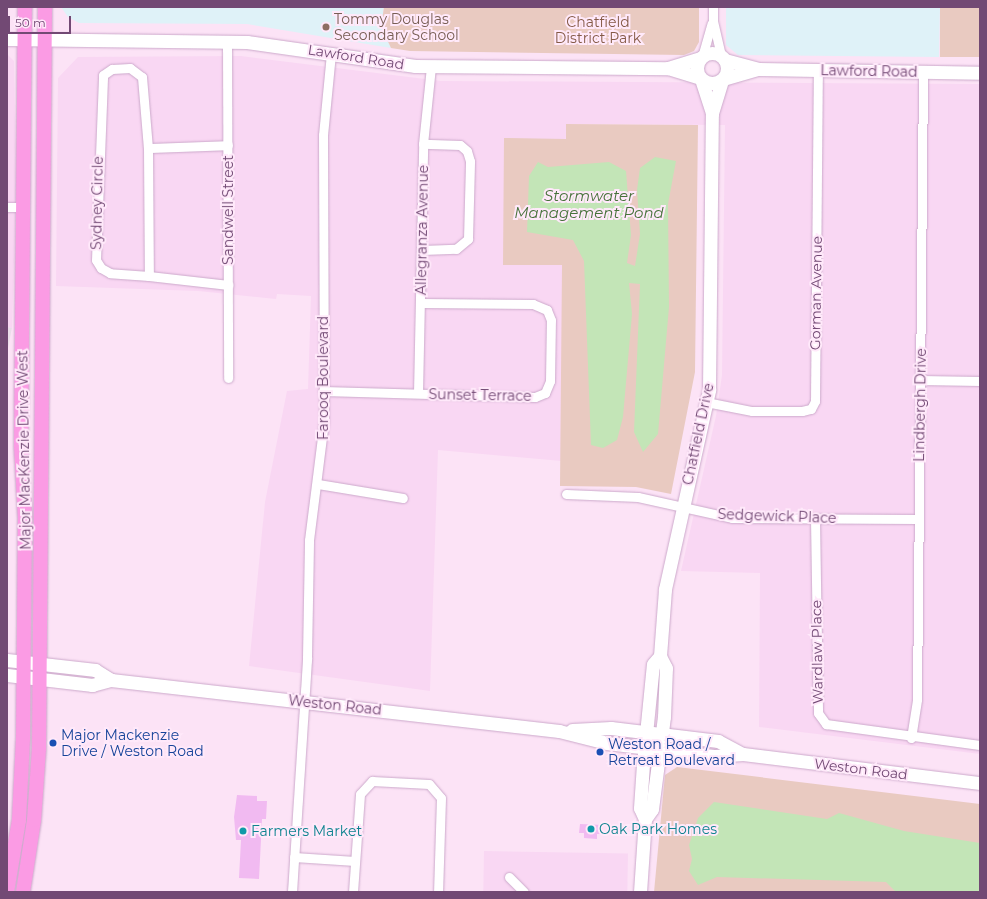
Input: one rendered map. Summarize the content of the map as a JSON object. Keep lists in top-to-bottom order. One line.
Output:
{"streets":{"main road":["Major MacKenzie Drive West"],"street":["Lawford Road","Sydney Circle","Sandwell Street","Allegranza Avenue","Gorman Avenue","Farooq Boulevard","Sunset Terrace","Lindbergh Drive","Chatfield Drive","Sedgewick Place","Wardlaw Place","Weston Road"]},"crossings":[["Lawford Road","Sandwell Street"],["Lawford Road","Allegranza Avenue"],["Lawford Road","Gorman Avenue"],["Lawford Road","Farooq Boulevard"],["Lawford Road","Lindbergh Drive"],["Lawford Road","Chatfield Drive"],["Lawford Road","Major MacKenzie Drive West"],["Allegranza Avenue","Sunset Terrace"],["Gorman Avenue","Chatfield Drive"],["Farooq Boulevard","Sunset Terrace"],["Farooq Boulevard","Weston Road"],["Lindbergh Drive","Sedgewick Place"],["Lindbergh Drive","Wardlaw Place"],["Chatfield Drive","Sedgewick Place"],["Chatfield Drive","Weston Road"],["Major MacKenzie Drive West","Weston Road"],["Sedgewick Place","Wardlaw Place"]],"water":["Stormwater Management Pond"],"parks":["Chatfield District Park"],"places":["Tommy Douglas Secondary School","Major Mackenzie Drive / Weston Road","Weston Road / Retreat Boulevard","Oak Park Homes","Farmers Market"],"scale_bar":"50 m"}
